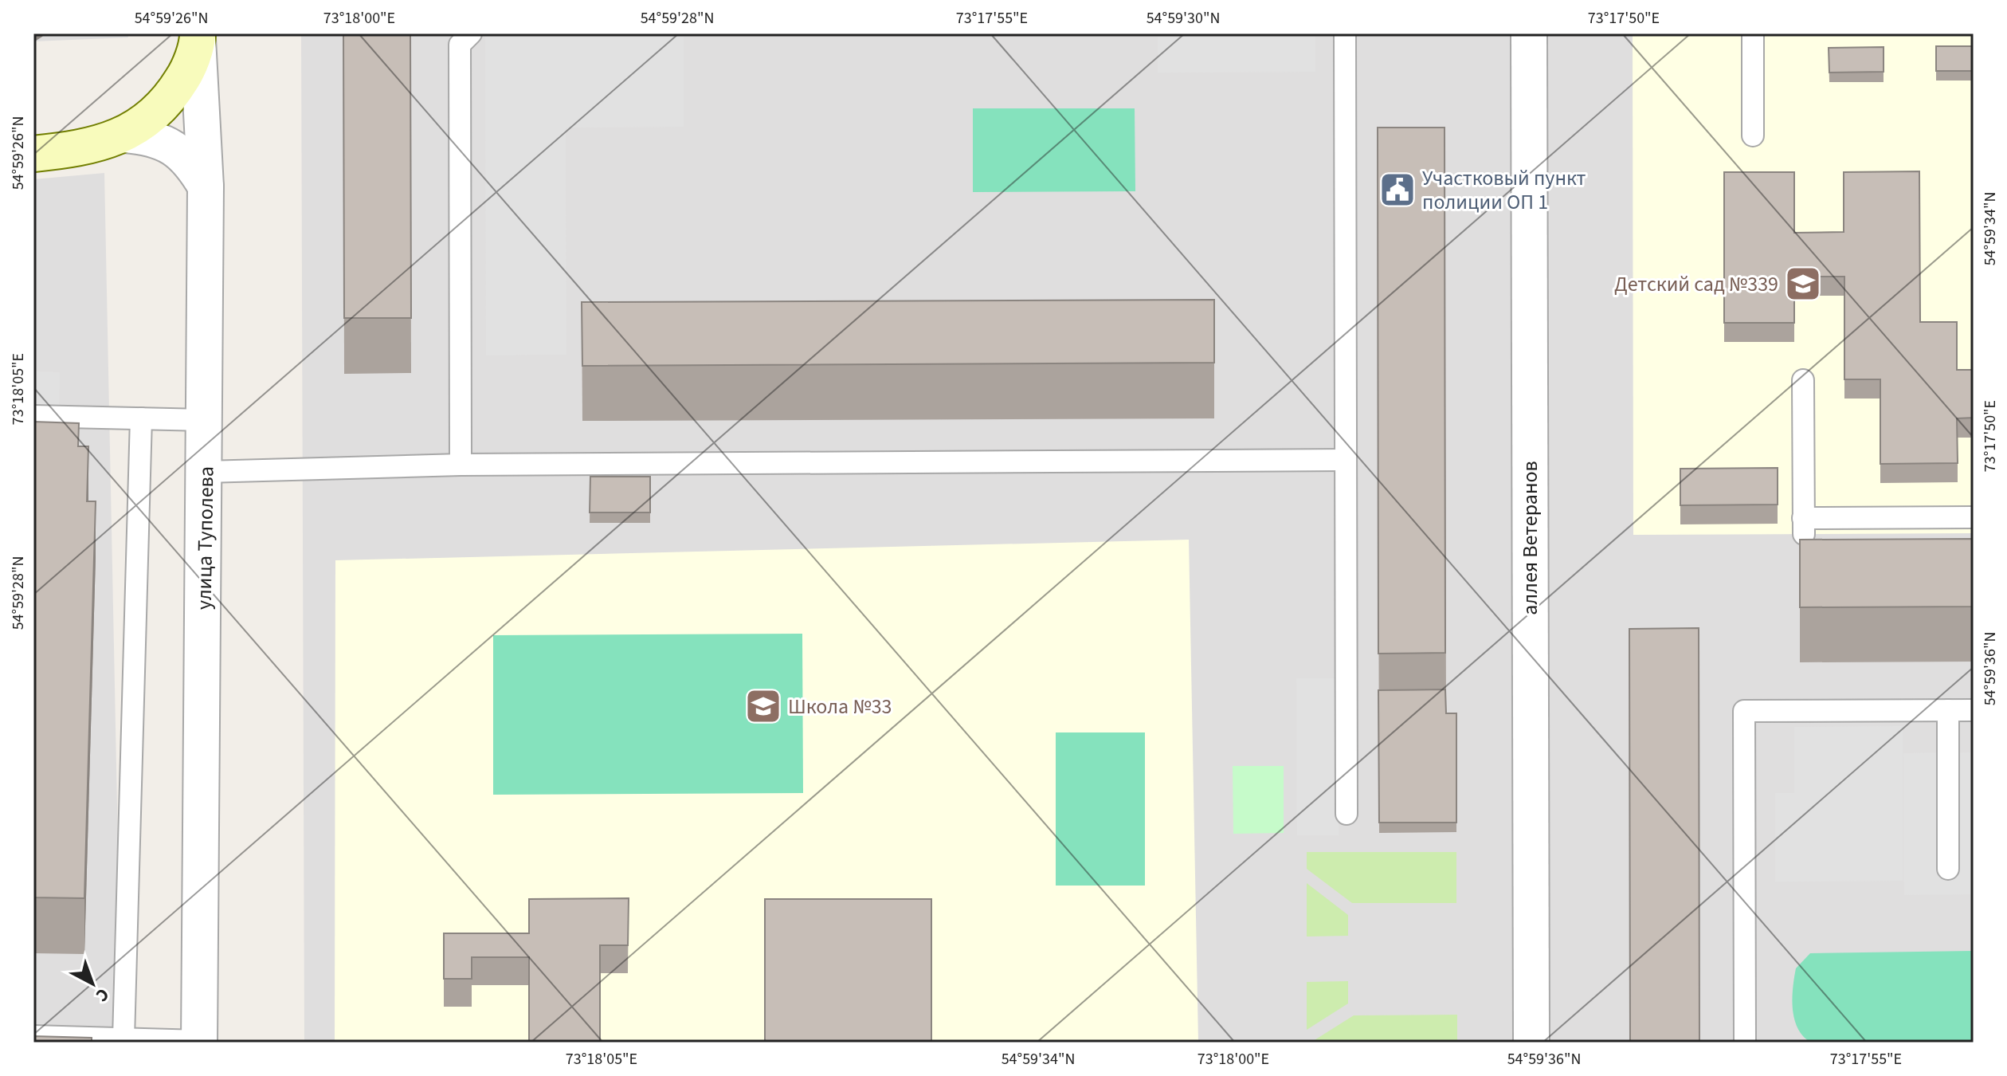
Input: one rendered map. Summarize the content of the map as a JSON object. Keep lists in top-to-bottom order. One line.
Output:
{"streets":{"street":["улица Туполева","аллея Ветеранов"]},"places":{"public building":["Участковый пункт полиции ОП 1"],"school or university":["Детский сад №339","Школа №33"]},"north":"bottom right","coordinates":["54°59'26\"N","73°18'00\"E","54°59'28\"N","73°17'55\"E","54°59'30\"N","73°17'50\"E","54°59'34\"N","73°18'05\"E","54°59'36\"N"]}
